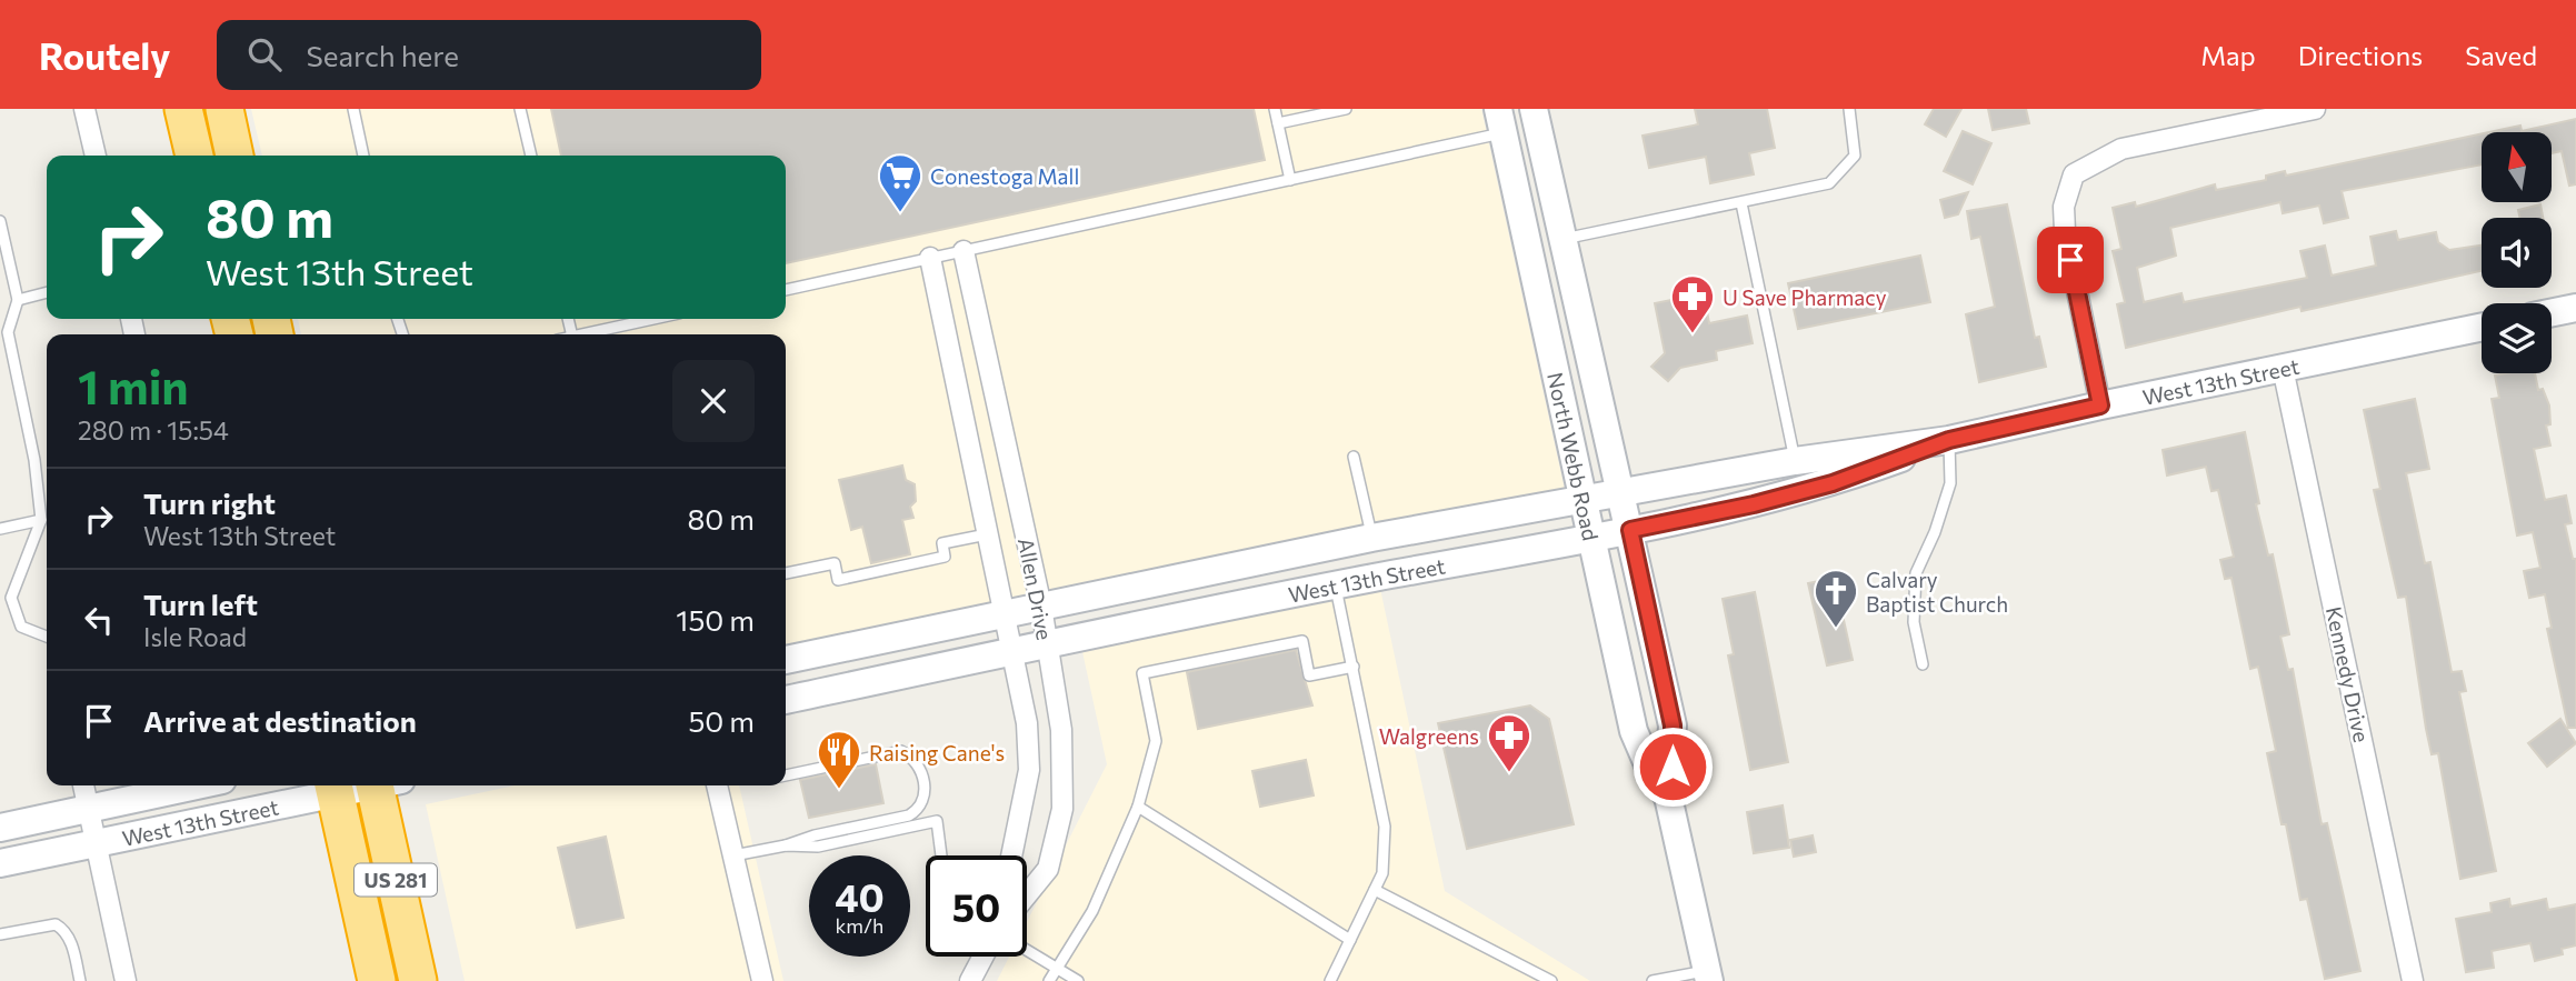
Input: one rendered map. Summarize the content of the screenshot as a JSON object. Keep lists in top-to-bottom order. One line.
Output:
{"streets":{"highway":["US 281"],"main road":["West 13th Street","North Webb Road"],"street":["Allen Drive","Kennedy Drive"]},"crossings":[["West 13th Street","North Webb Road"],["West 13th Street","Allen Drive"],["West 13th Street","Kennedy Drive"],["West 13th Street","US 281"]],"places":{"supermarket":["Conestoga Mall"],"pharmacy":["U Save Pharmacy","Walgreens"],"church":["Calvary Baptist Church"],"restaurant":["Raising Cane's"]},"north":"top","page":{"header":"Routely","search":"Search here","nav":["Map","Directions","Saved"],"turn":["80 m","West 13th Street"],"heading":["1 min","280 m · 15:54"],"list":[{"name":"Turn right","note":"West 13th Street","value":"80 m"},{"name":"Turn left","note":"Isle Road","value":"150 m"},{"name":"Arrive at destination","value":"50 m"}],"speed":"40 km/h","limit":"50"}}
